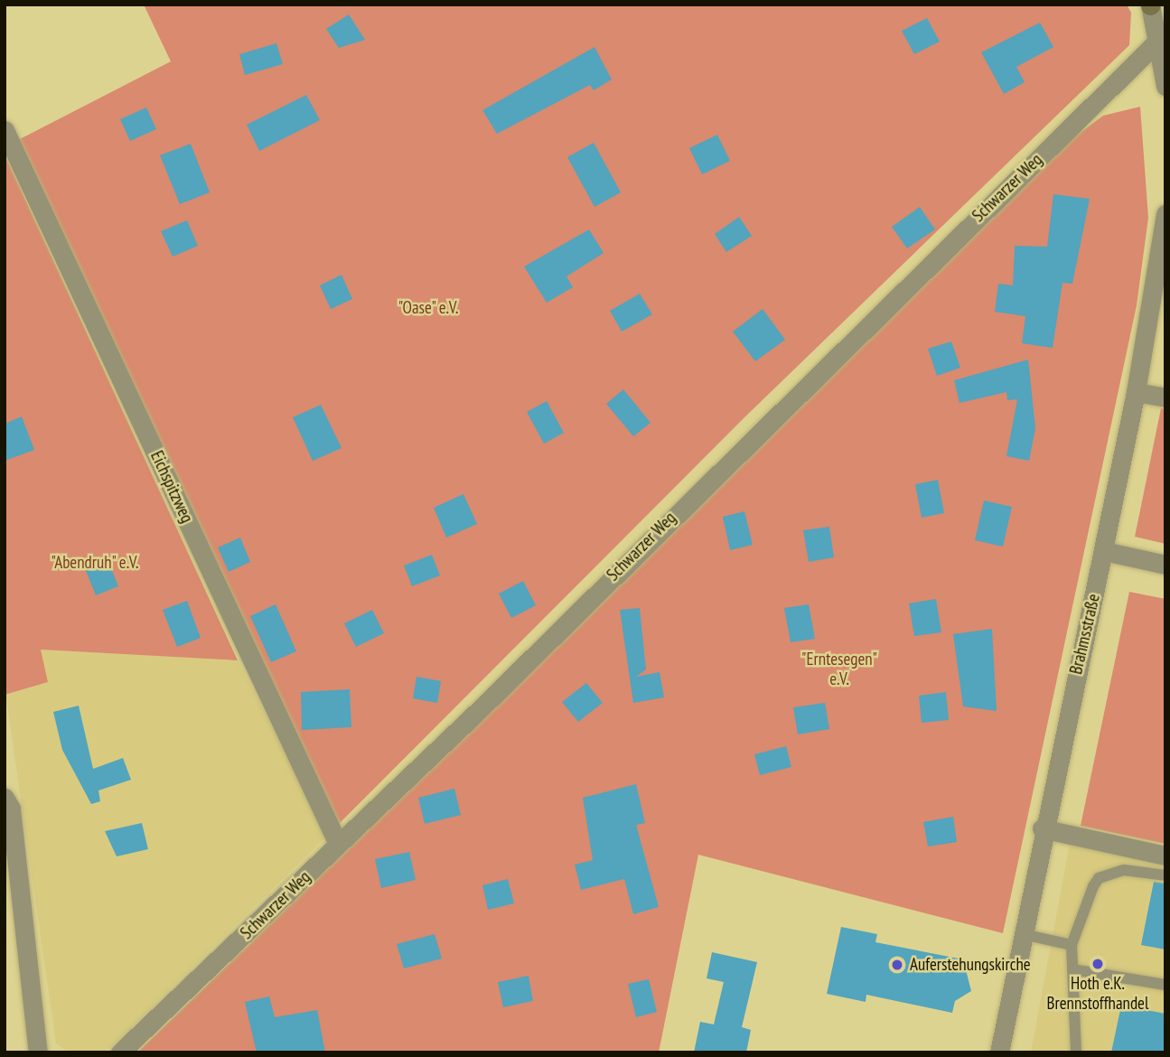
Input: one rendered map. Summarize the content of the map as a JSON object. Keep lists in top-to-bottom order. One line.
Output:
{"streets":{"street":["Schwarzer Weg","Eichspitzweg","Brahmsstraße"]},"crossings":[["Schwarzer Weg","Eichspitzweg"]],"parks":["\"Oase\" e.V.","\"Abendruh\" e.V.","\"Erntesegen\" e.V."],"places":["Hoth e.K. Brennstoffhandel","Auferstehungskirche"]}
